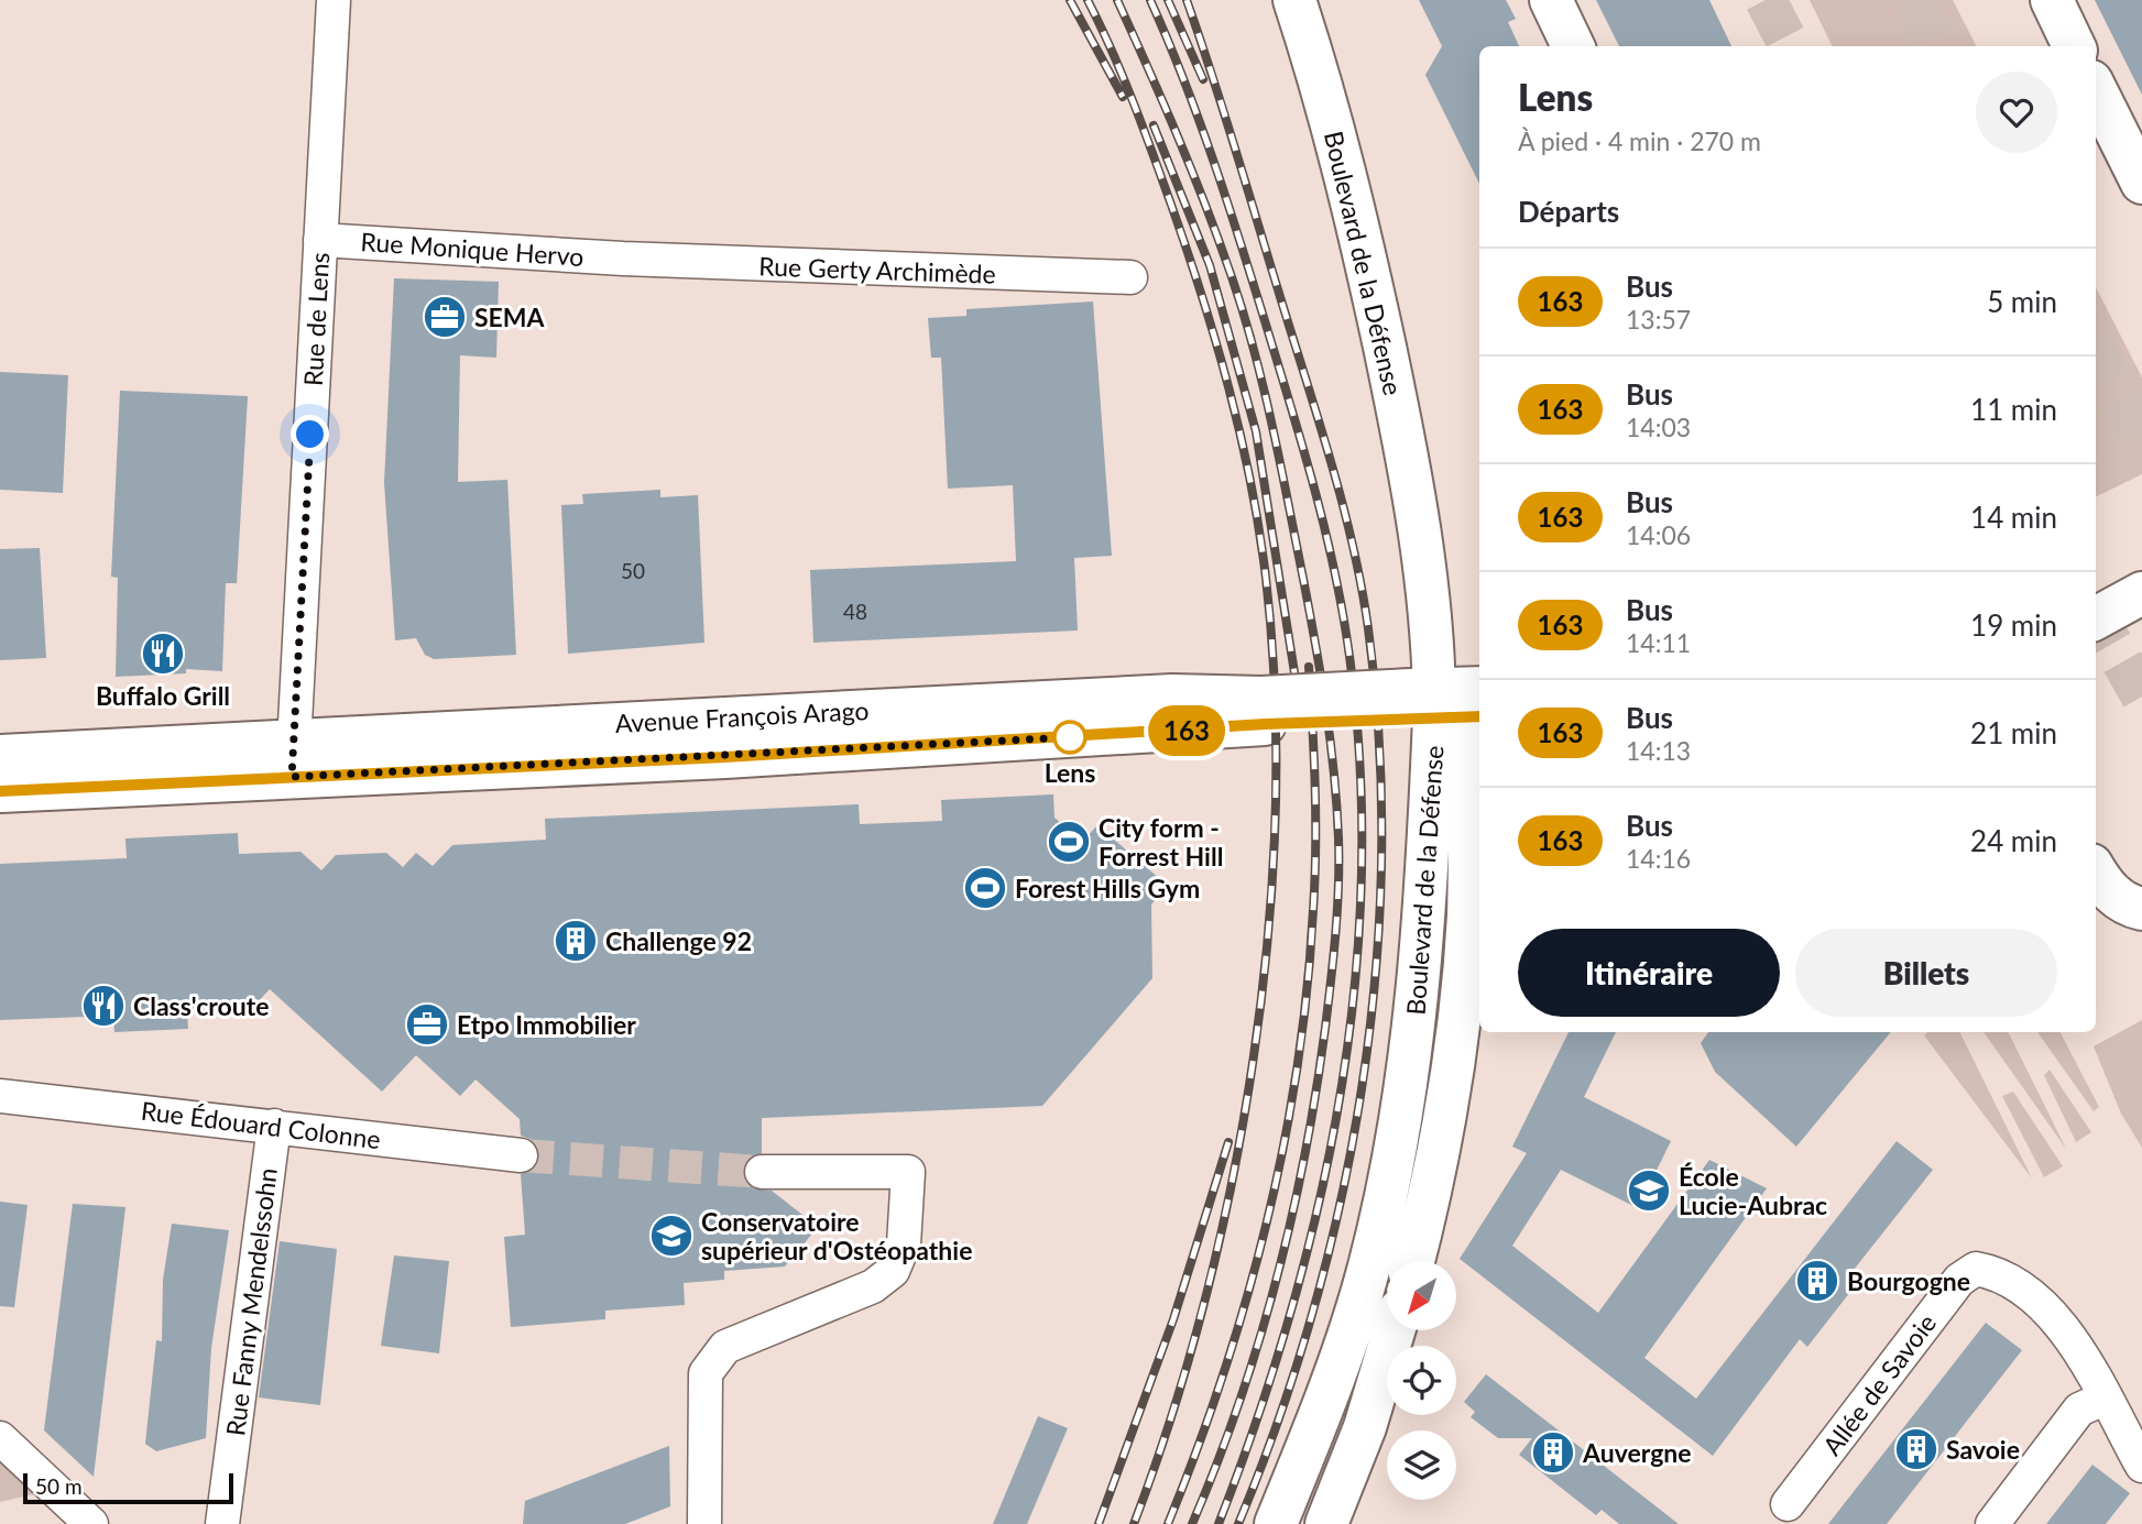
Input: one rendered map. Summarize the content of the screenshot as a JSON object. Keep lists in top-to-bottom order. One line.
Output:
{"streets":{"main road":["Boulevard de la Défense","Avenue François Arago"],"street":["Rue Monique Hervo","Rue Gerty Archimède","Rue de Lens","Rue Édouard Colonne","Rue Fanny Mendelssohn","Allée de Savoie"]},"crossings":[["Rue Monique Hervo","Rue Gerty Archimède"],["Rue Monique Hervo","Rue de Lens"],["Boulevard de la Défense","Avenue François Arago"],["Rue de Lens","Avenue François Arago"],["Rue Édouard Colonne","Rue Fanny Mendelssohn"]],"places":{"office":["SEMA","Etpo Immobilier"],"restaurant":["Buffalo Grill","Class'croute"],"other":["Lens"],"sports":["City form - Forrest Hill","Forest Hills Gym"],"building":["Challenge 92","Bourgogne","Savoie","Auvergne"],"school or university":["École Lucie-Aubrac","Conservatoire supérieur d'Ostéopathie"]},"lines":["bus line 163"],"house_numbers":["50","48"],"scale_bar":"50 m","north":"bottom left","page":{"on_map":"163","heading":[["Lens","À pied · 4 min · 270 m"],"Départs"],"list":[{"mark":"163","name":"Bus","note":"13:57","value":"5 min"},{"mark":"163","name":"Bus","note":"14:03","value":"11 min"},{"mark":"163","name":"Bus","note":"14:06","value":"14 min"},{"mark":"163","name":"Bus","note":"14:11","value":"19 min"},{"mark":"163","name":"Bus","note":"14:13","value":"21 min"},{"mark":"163","name":"Bus","note":"14:16","value":"24 min"}],"buttons":["Itinéraire","Billets"],"scale":"50 m"}}
